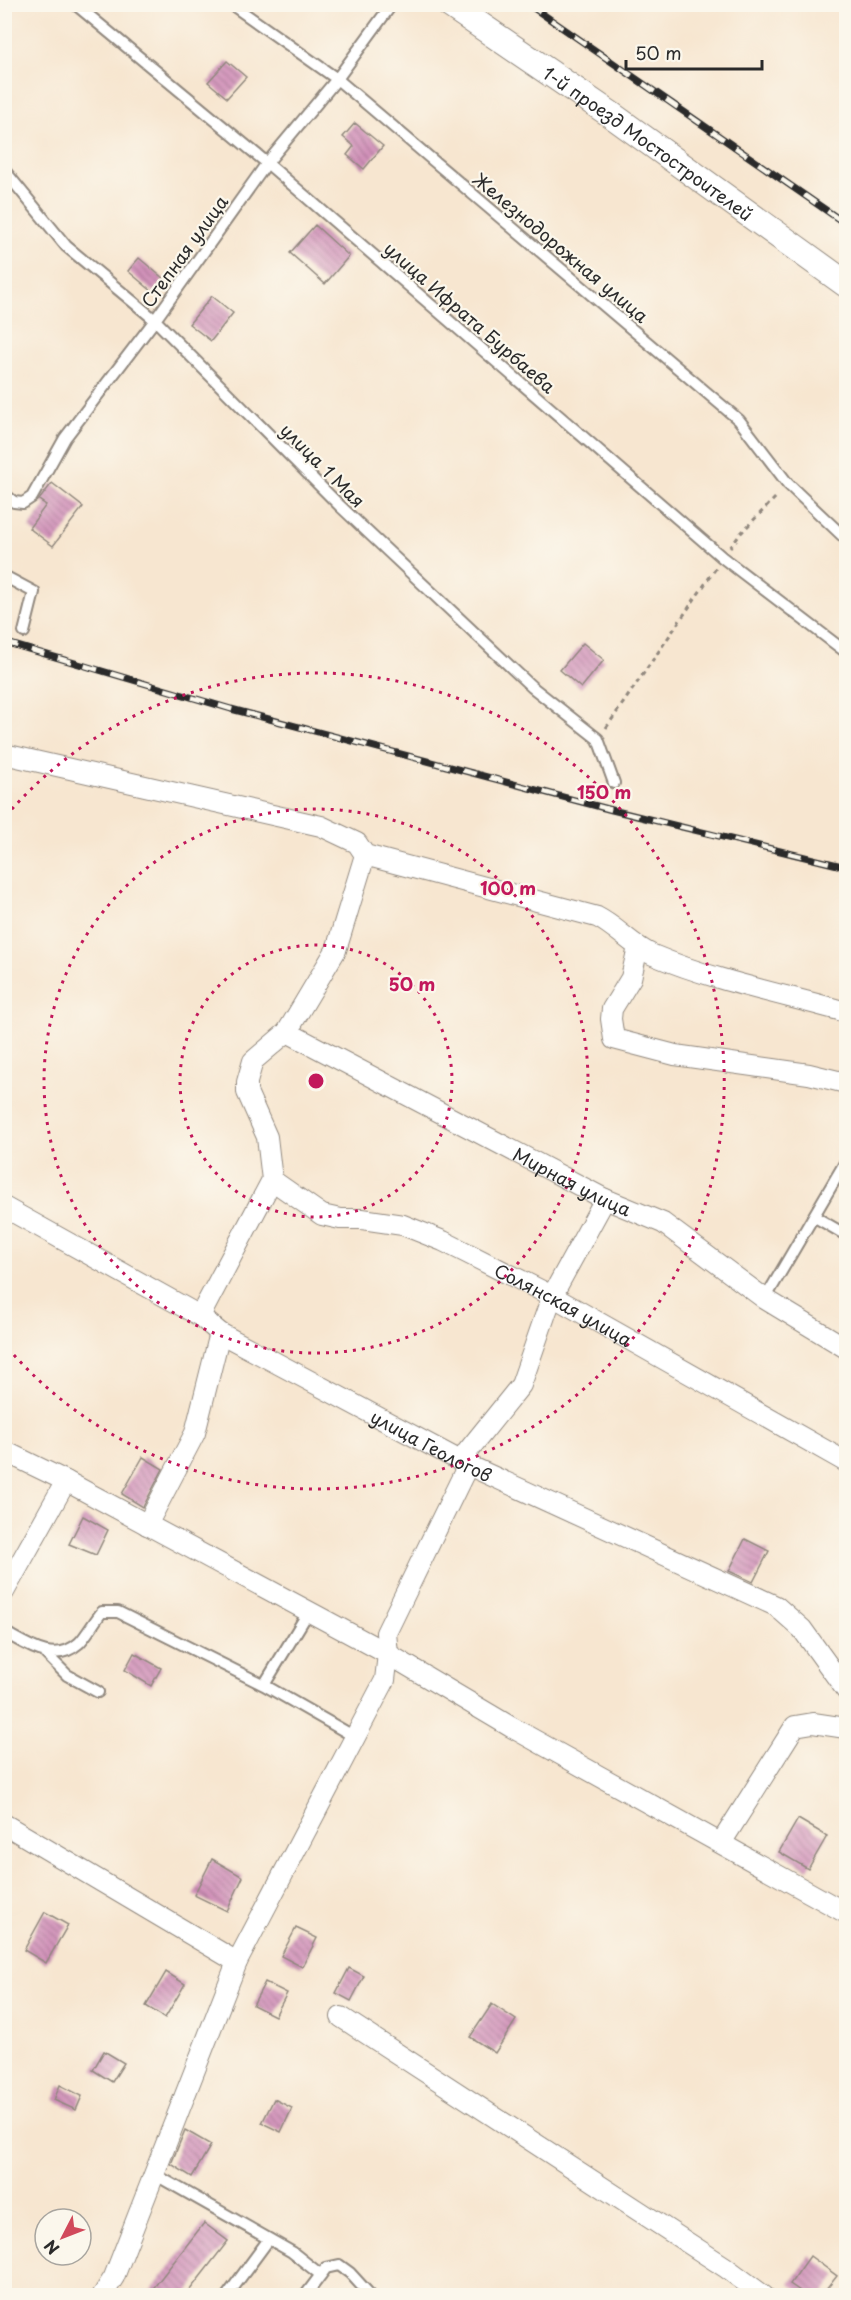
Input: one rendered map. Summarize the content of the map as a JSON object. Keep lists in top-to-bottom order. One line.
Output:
{"streets":{"street":["1-й проезд Мостостроителей","Мирная улица","Солянская улица","улица Геологов"],"lane":["Железнодорожная улица","Степная улица","улица Ифрата Бурбаева","улица 1 Мая"]},"crossings":[["Железнодорожная улица","Степная улица"],["Степная улица","улица Ифрата Бурбаева"],["Степная улица","улица 1 Мая"]],"scale_bar":"50 m","north":"bottom left","rings":["150 m","100 m","50 m"]}
